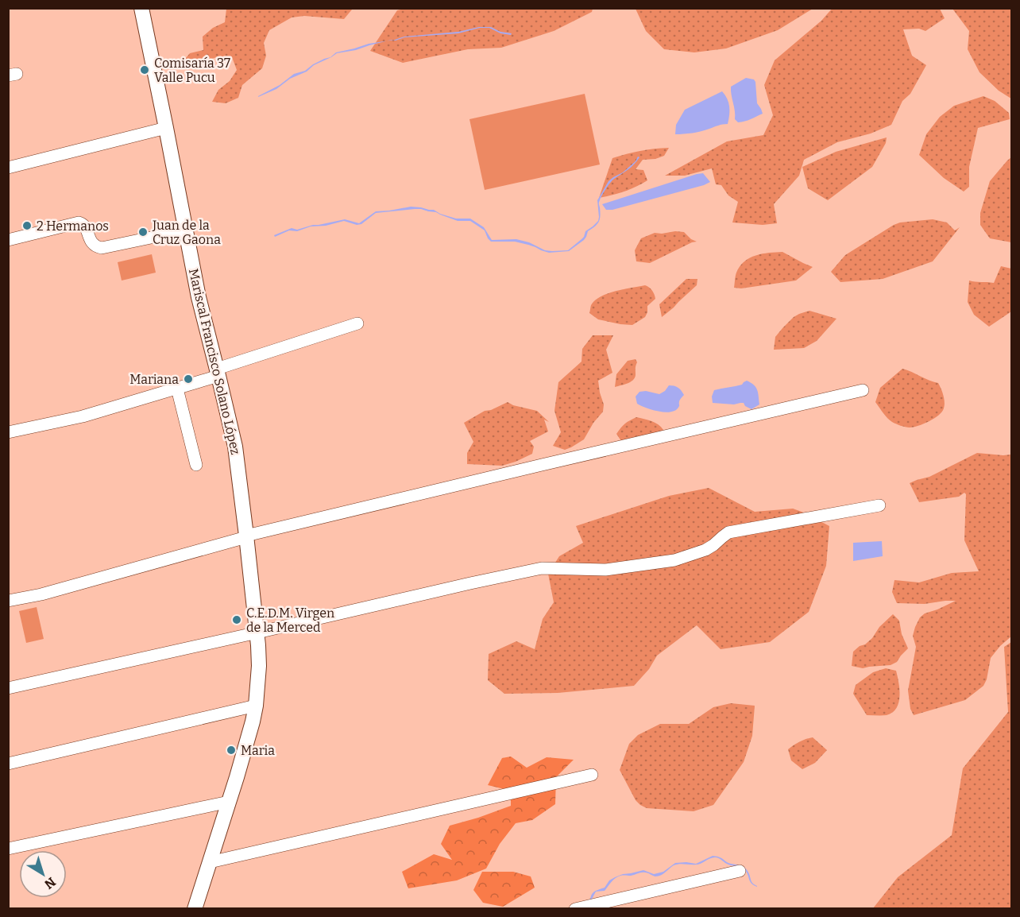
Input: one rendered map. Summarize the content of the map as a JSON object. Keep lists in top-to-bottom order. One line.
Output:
{"streets":{"main road":["Mariscal Francisco Solano López"]},"places":["Comisaría 37 Valle Pucu","2 Hermanos","Juan de la Cruz Gaona","Mariana","C.E.D.M. Virgen de la Merced","Maria"],"north":"bottom right"}
